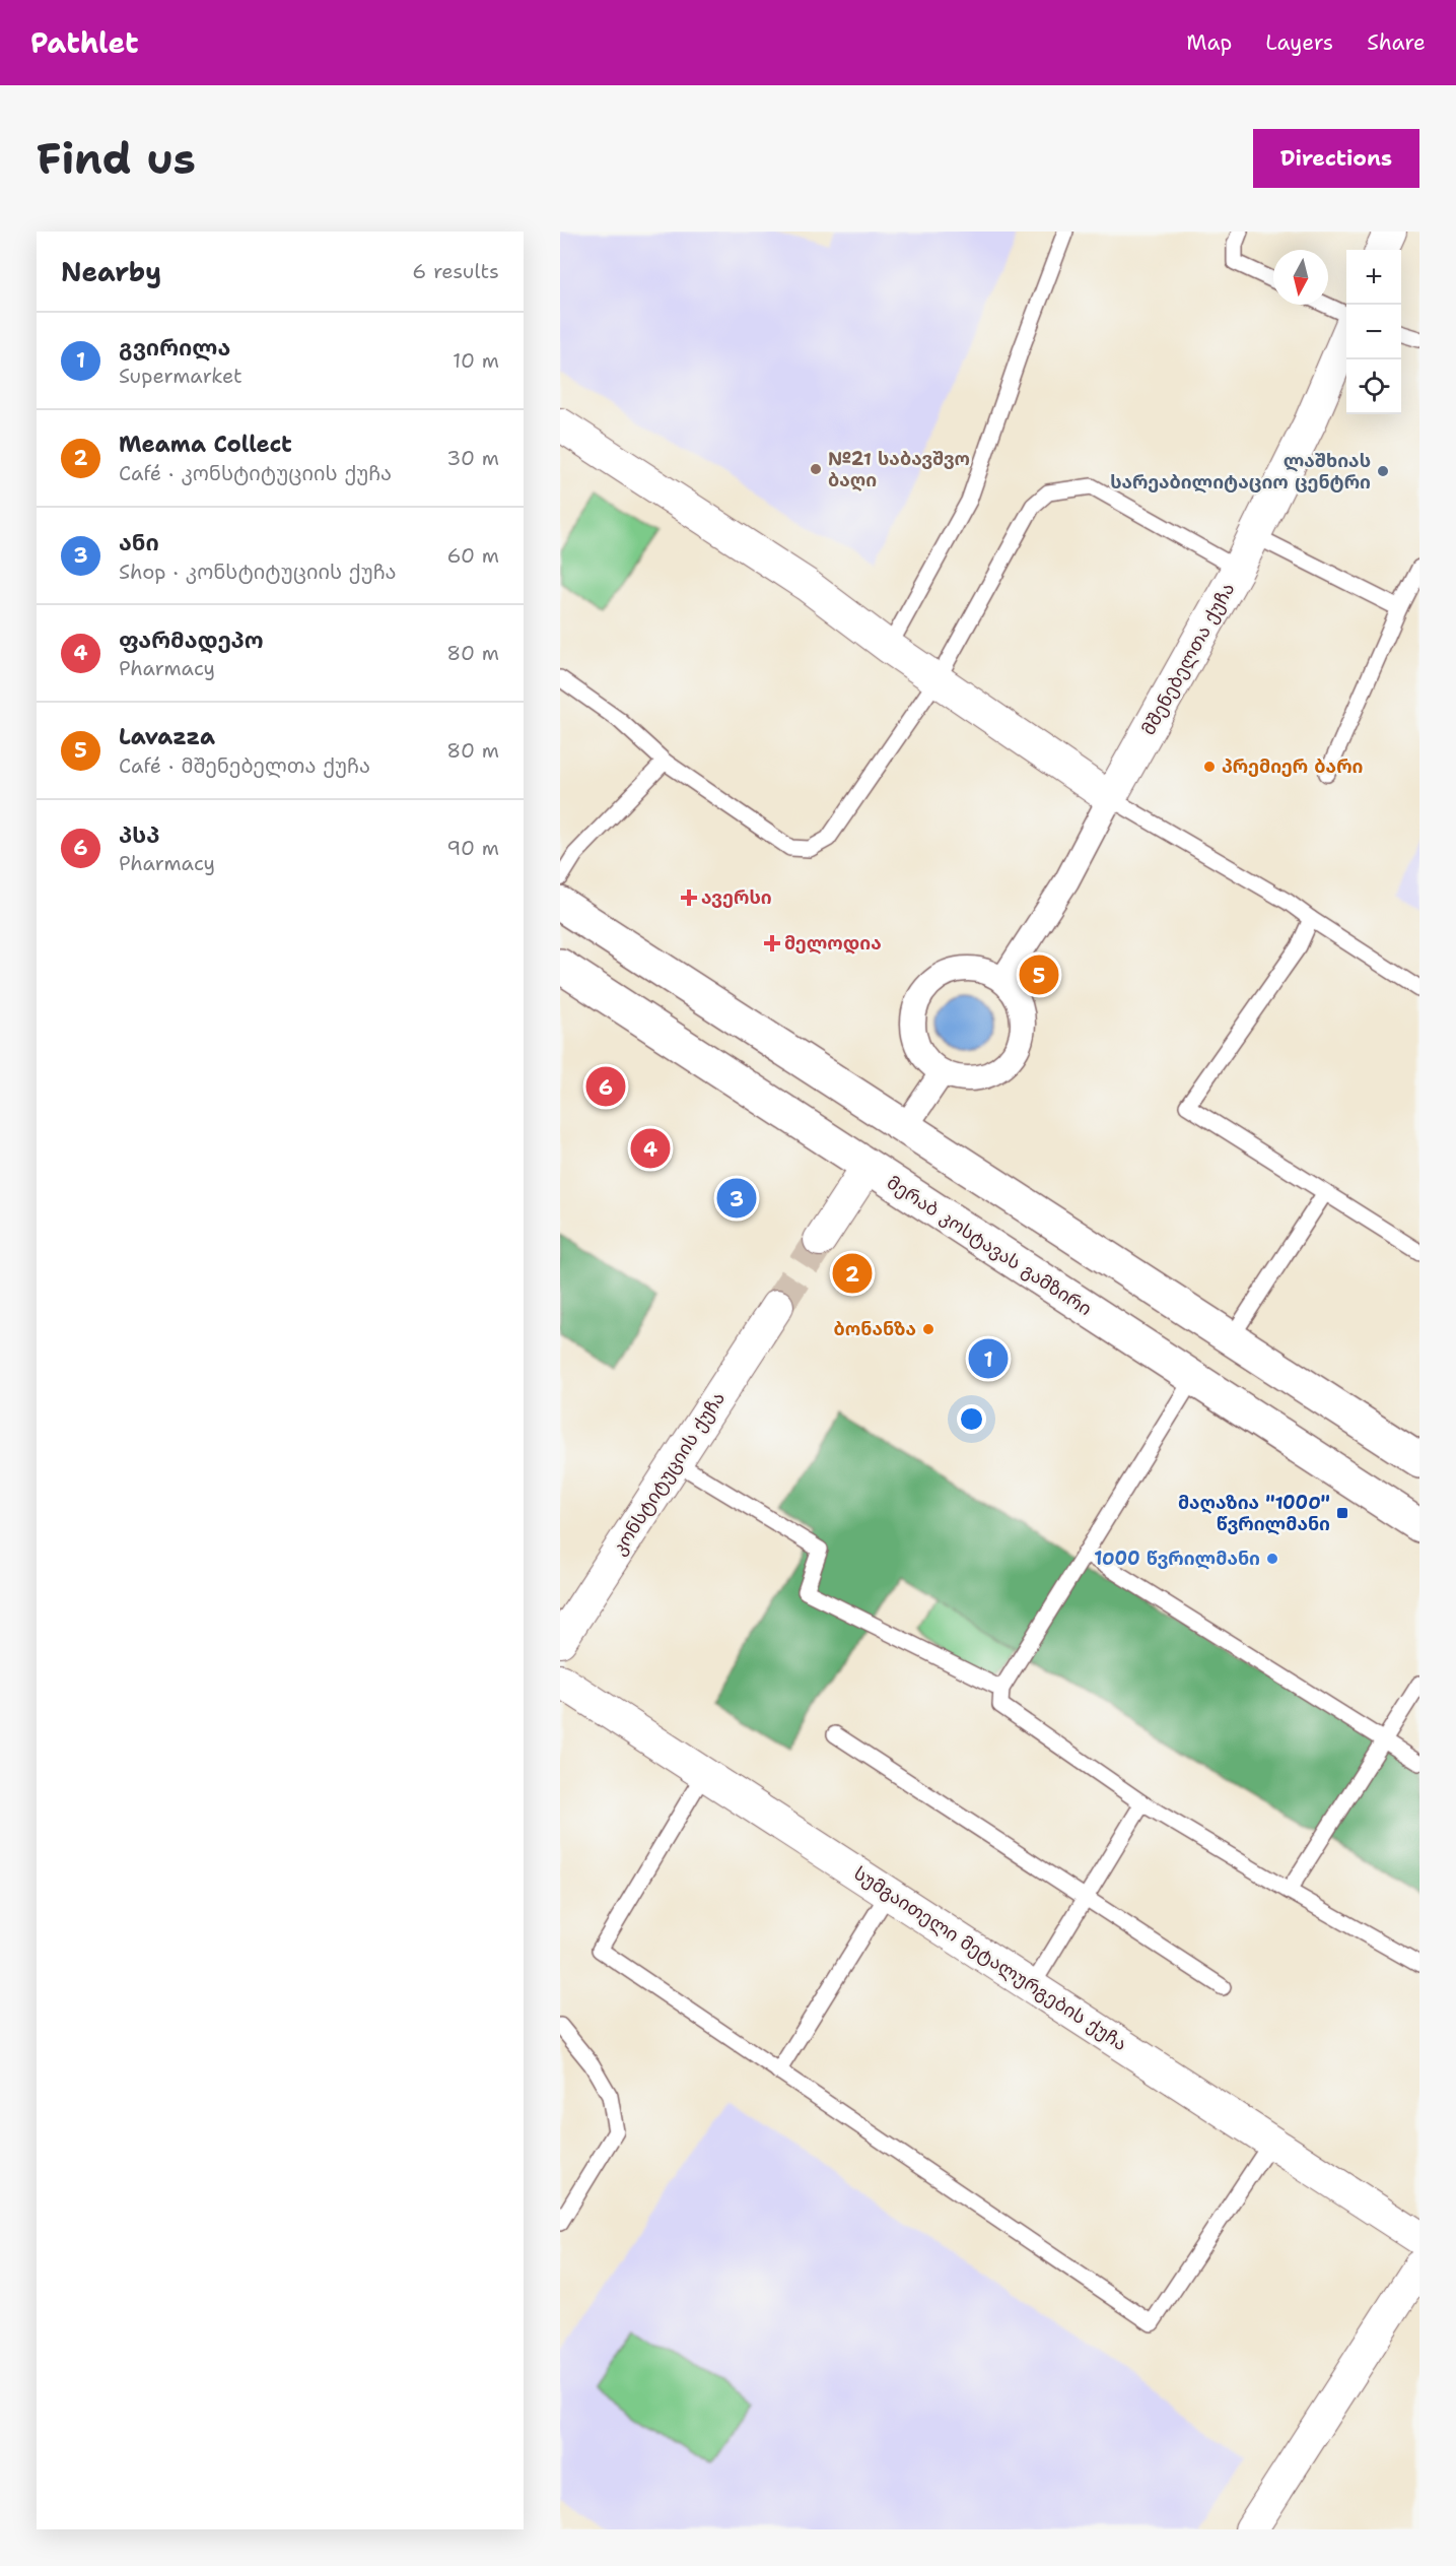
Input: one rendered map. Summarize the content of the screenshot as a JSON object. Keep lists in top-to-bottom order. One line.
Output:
{"streets":{"street":["მშენებელთა ქუჩა","მერაბ კოსტავას გამზირი","კონსტიტუციის ქუჩა","სუმგაითელი მეტალურგების ქუჩა"]},"places":{"other":["№21 საბავშვო ბაღი","ლაშხიას სარეაბილიტაციო ცენტრი","პრემიერ ბარი","ბონანზა","1000 წვრილმანი"],"health":["ავერსი","მელოდია"],"transit":["მაღაზია \"1000\" წვრილმანი"]},"north":"bottom","page":{"header":"Pathlet","nav":["Map","Layers","Share"],"buttons":"Directions","title":"Find us","heading":["Nearby","6 results"],"map_buttons":["+","−"],"list":[{"mark":"1","name":"გვირილა","note":"Supermarket","value":"10 m"},{"mark":"2","name":"Meama Collect","note":"Café · კონსტიტუციის ქუჩა","value":"30 m"},{"mark":"3","name":"ანი","note":"Shop · კონსტიტუციის ქუჩა","value":"60 m"},{"mark":"4","name":"ფარმადეპო","note":"Pharmacy","value":"80 m"},{"mark":"5","name":"Lavazza","note":"Café · მშენებელთა ქუჩა","value":"80 m"},{"mark":"6","name":"პსპ","note":"Pharmacy","value":"90 m"}],"pins":["5","6","4","3","2","1"]}}
